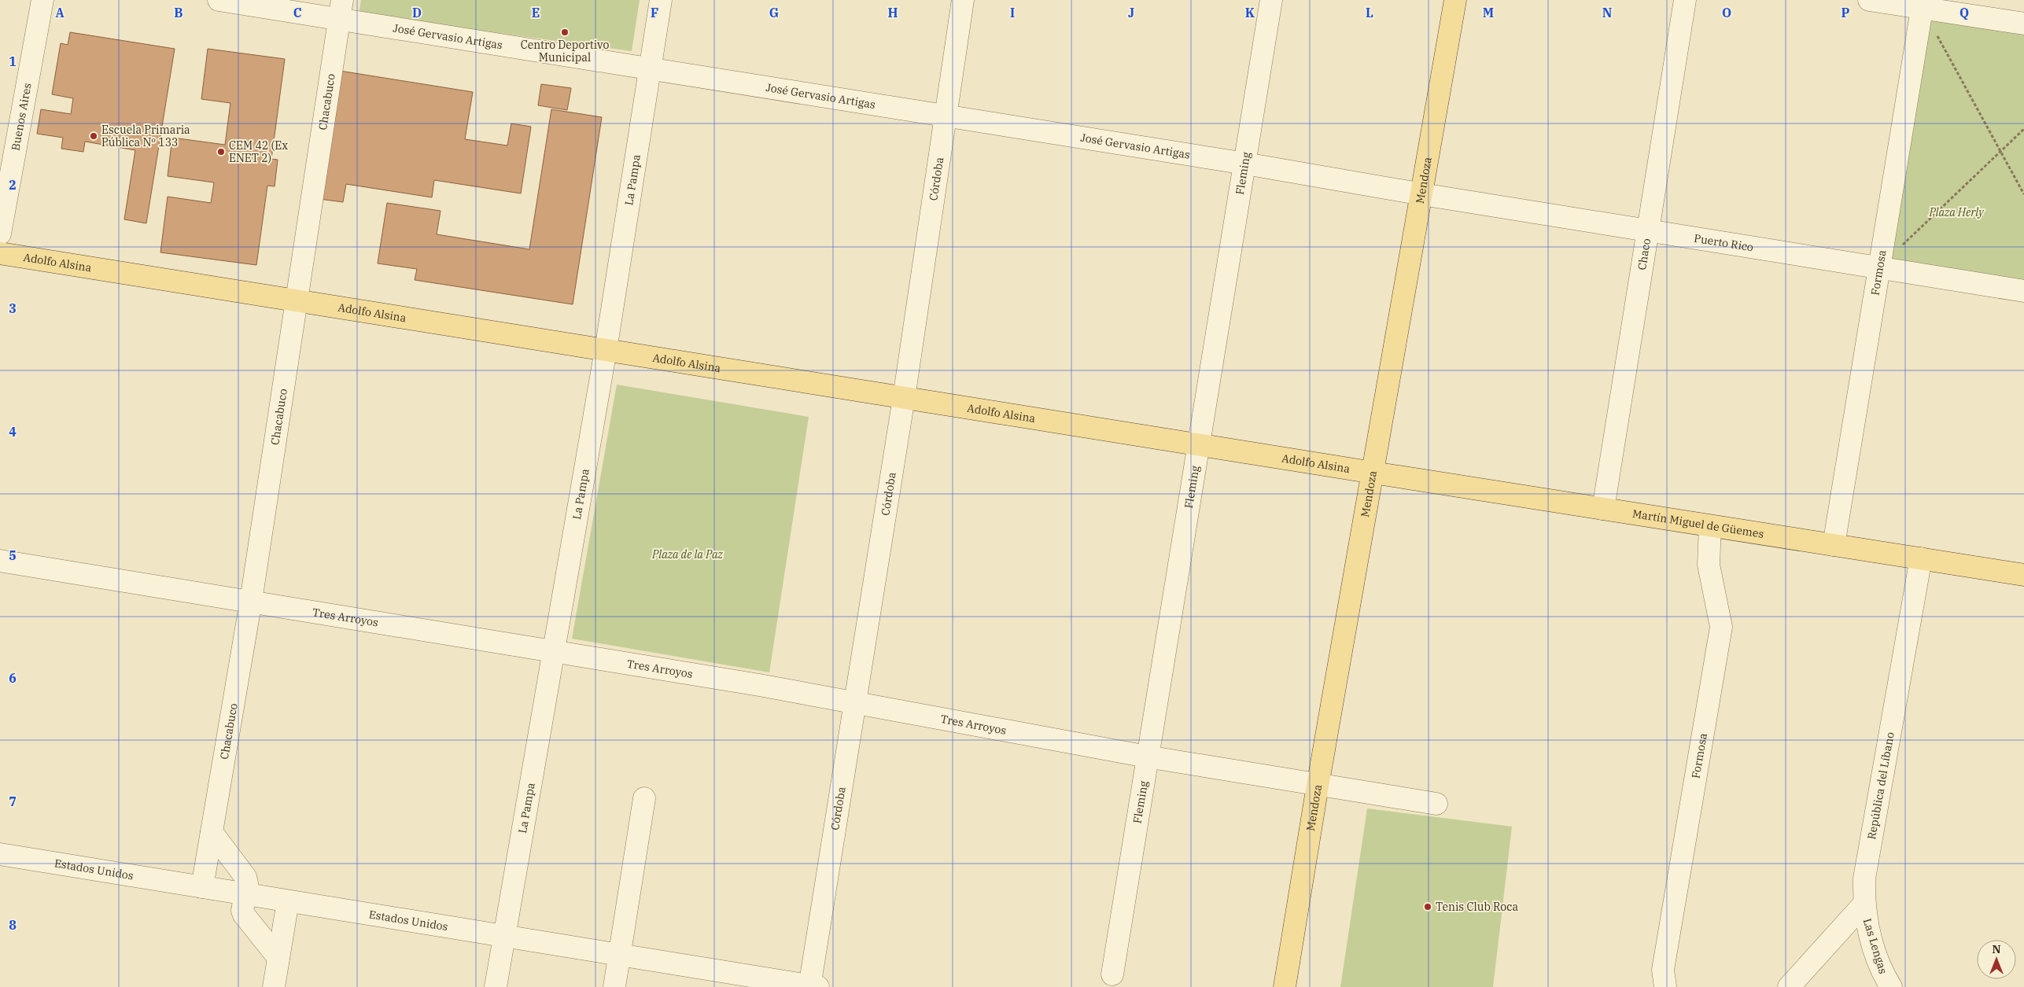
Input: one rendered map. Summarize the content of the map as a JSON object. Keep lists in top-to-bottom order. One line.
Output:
{"streets":{"main road":["Mendoza","Adolfo Alsina","Martín Miguel de Güemes"],"street":["José Gervasio Artigas","Chacabuco","Buenos Aires","Fleming","La Pampa","Córdoba","Puerto Rico","Chaco","Formosa","Tres Arroyos","República del Líbano","Estados Unidos","Las Lengas"]},"crossings":[["José Gervasio Artigas","Chacabuco"],["José Gervasio Artigas","Fleming"],["José Gervasio Artigas","La Pampa"],["José Gervasio Artigas","Córdoba"],["José Gervasio Artigas","Mendoza"],["José Gervasio Artigas","Puerto Rico"],["Chacabuco","Adolfo Alsina"],["Chacabuco","Tres Arroyos"],["Chacabuco","Estados Unidos"],["Fleming","Adolfo Alsina"],["Fleming","Tres Arroyos"],["La Pampa","Adolfo Alsina"],["La Pampa","Tres Arroyos"],["La Pampa","Estados Unidos"],["Córdoba","Adolfo Alsina"],["Córdoba","Tres Arroyos"],["Córdoba","Estados Unidos"],["Mendoza","Puerto Rico"],["Mendoza","Adolfo Alsina"],["Mendoza","Martín Miguel de Güemes"],["Mendoza","Tres Arroyos"],["Puerto Rico","Chaco"],["Puerto Rico","Formosa"],["Chaco","Martín Miguel de Güemes"],["Adolfo Alsina","Martín Miguel de Güemes"],["Formosa","Martín Miguel de Güemes"],["Martín Miguel de Güemes","República del Líbano"],["República del Líbano","Las Lengas"]],"parks":["Plaza Herly","Plaza de la Paz"],"places":["Centro Deportivo Municipal","Escuela Primaria Pública Nº 133","CEM 42 (Ex ENET 2)","Tenis Club Roca"],"north":"top","grid":{"columns":["A","B","C","D","E","F","G","H","I","J","K","L","M","N","O","P","Q"],"rows":["1","2","3","4","5","6","7","8"]}}
